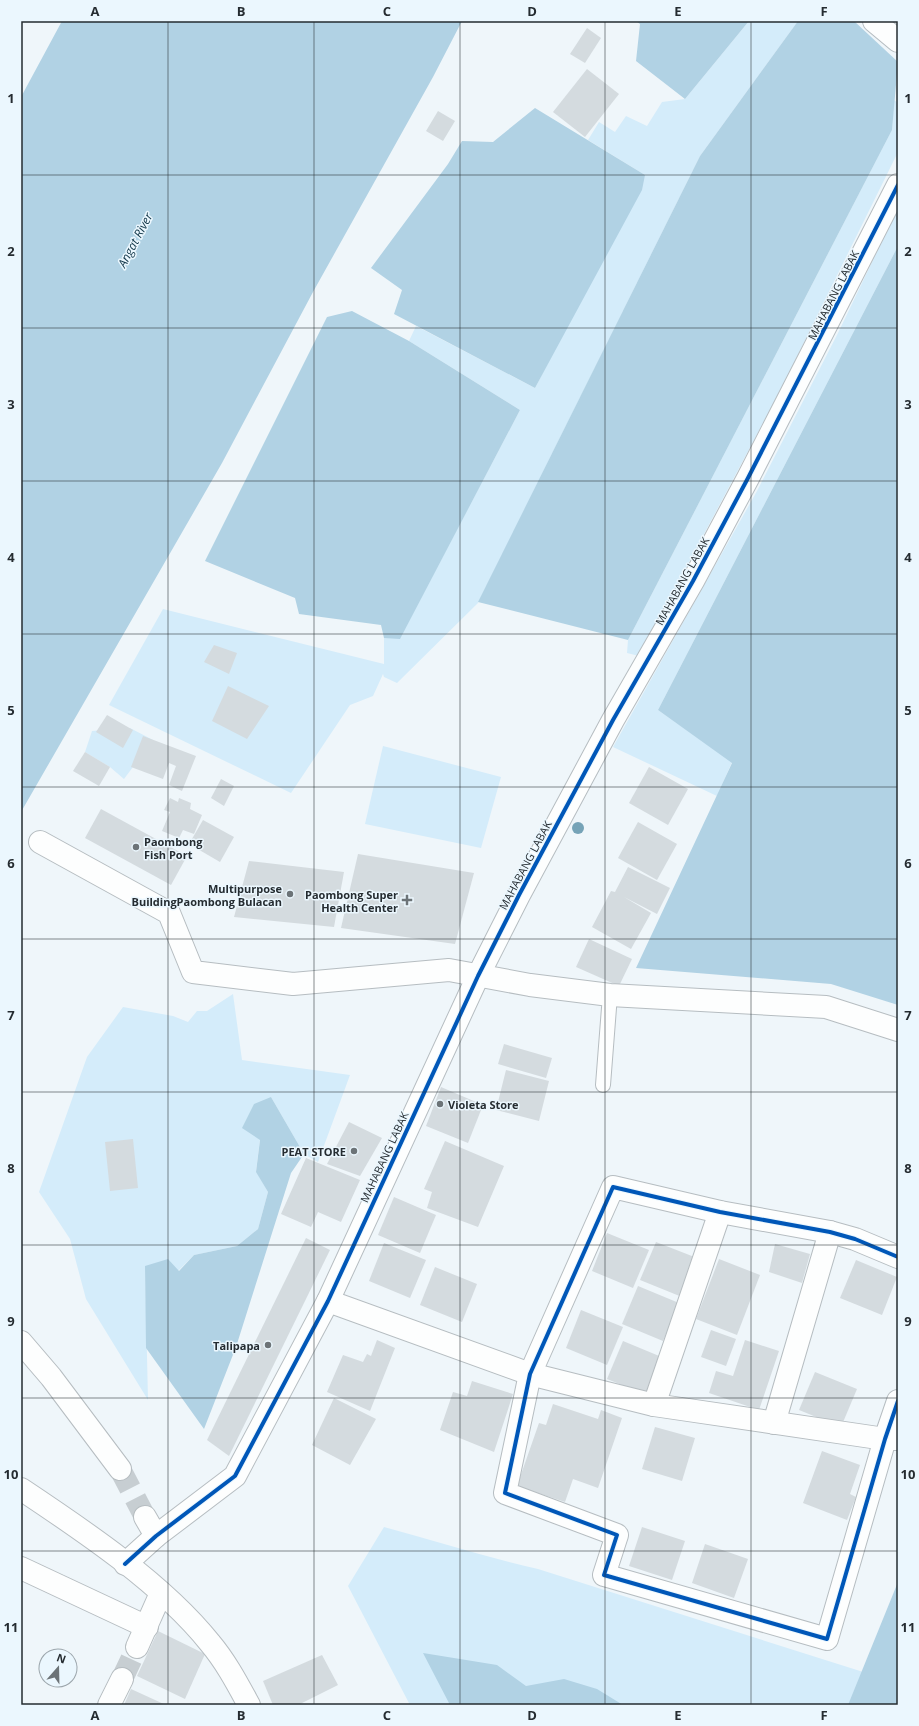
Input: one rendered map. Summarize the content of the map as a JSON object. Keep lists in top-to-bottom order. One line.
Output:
{"streets":{"street":["MAHABANG LABAK"]},"water":["Angat River"],"places":{"other":["Paombong Fish Port","Multipurpose BuildingPaombong Bulacan","Violeta Store","PEAT STORE","Talipapa"],"health":["Paombong Super Health Center"]},"north":"top","grid":{"columns":["A","B","C","D","E","F"],"rows":["1","2","3","4","5","6","7","8","9","10","11"]}}
